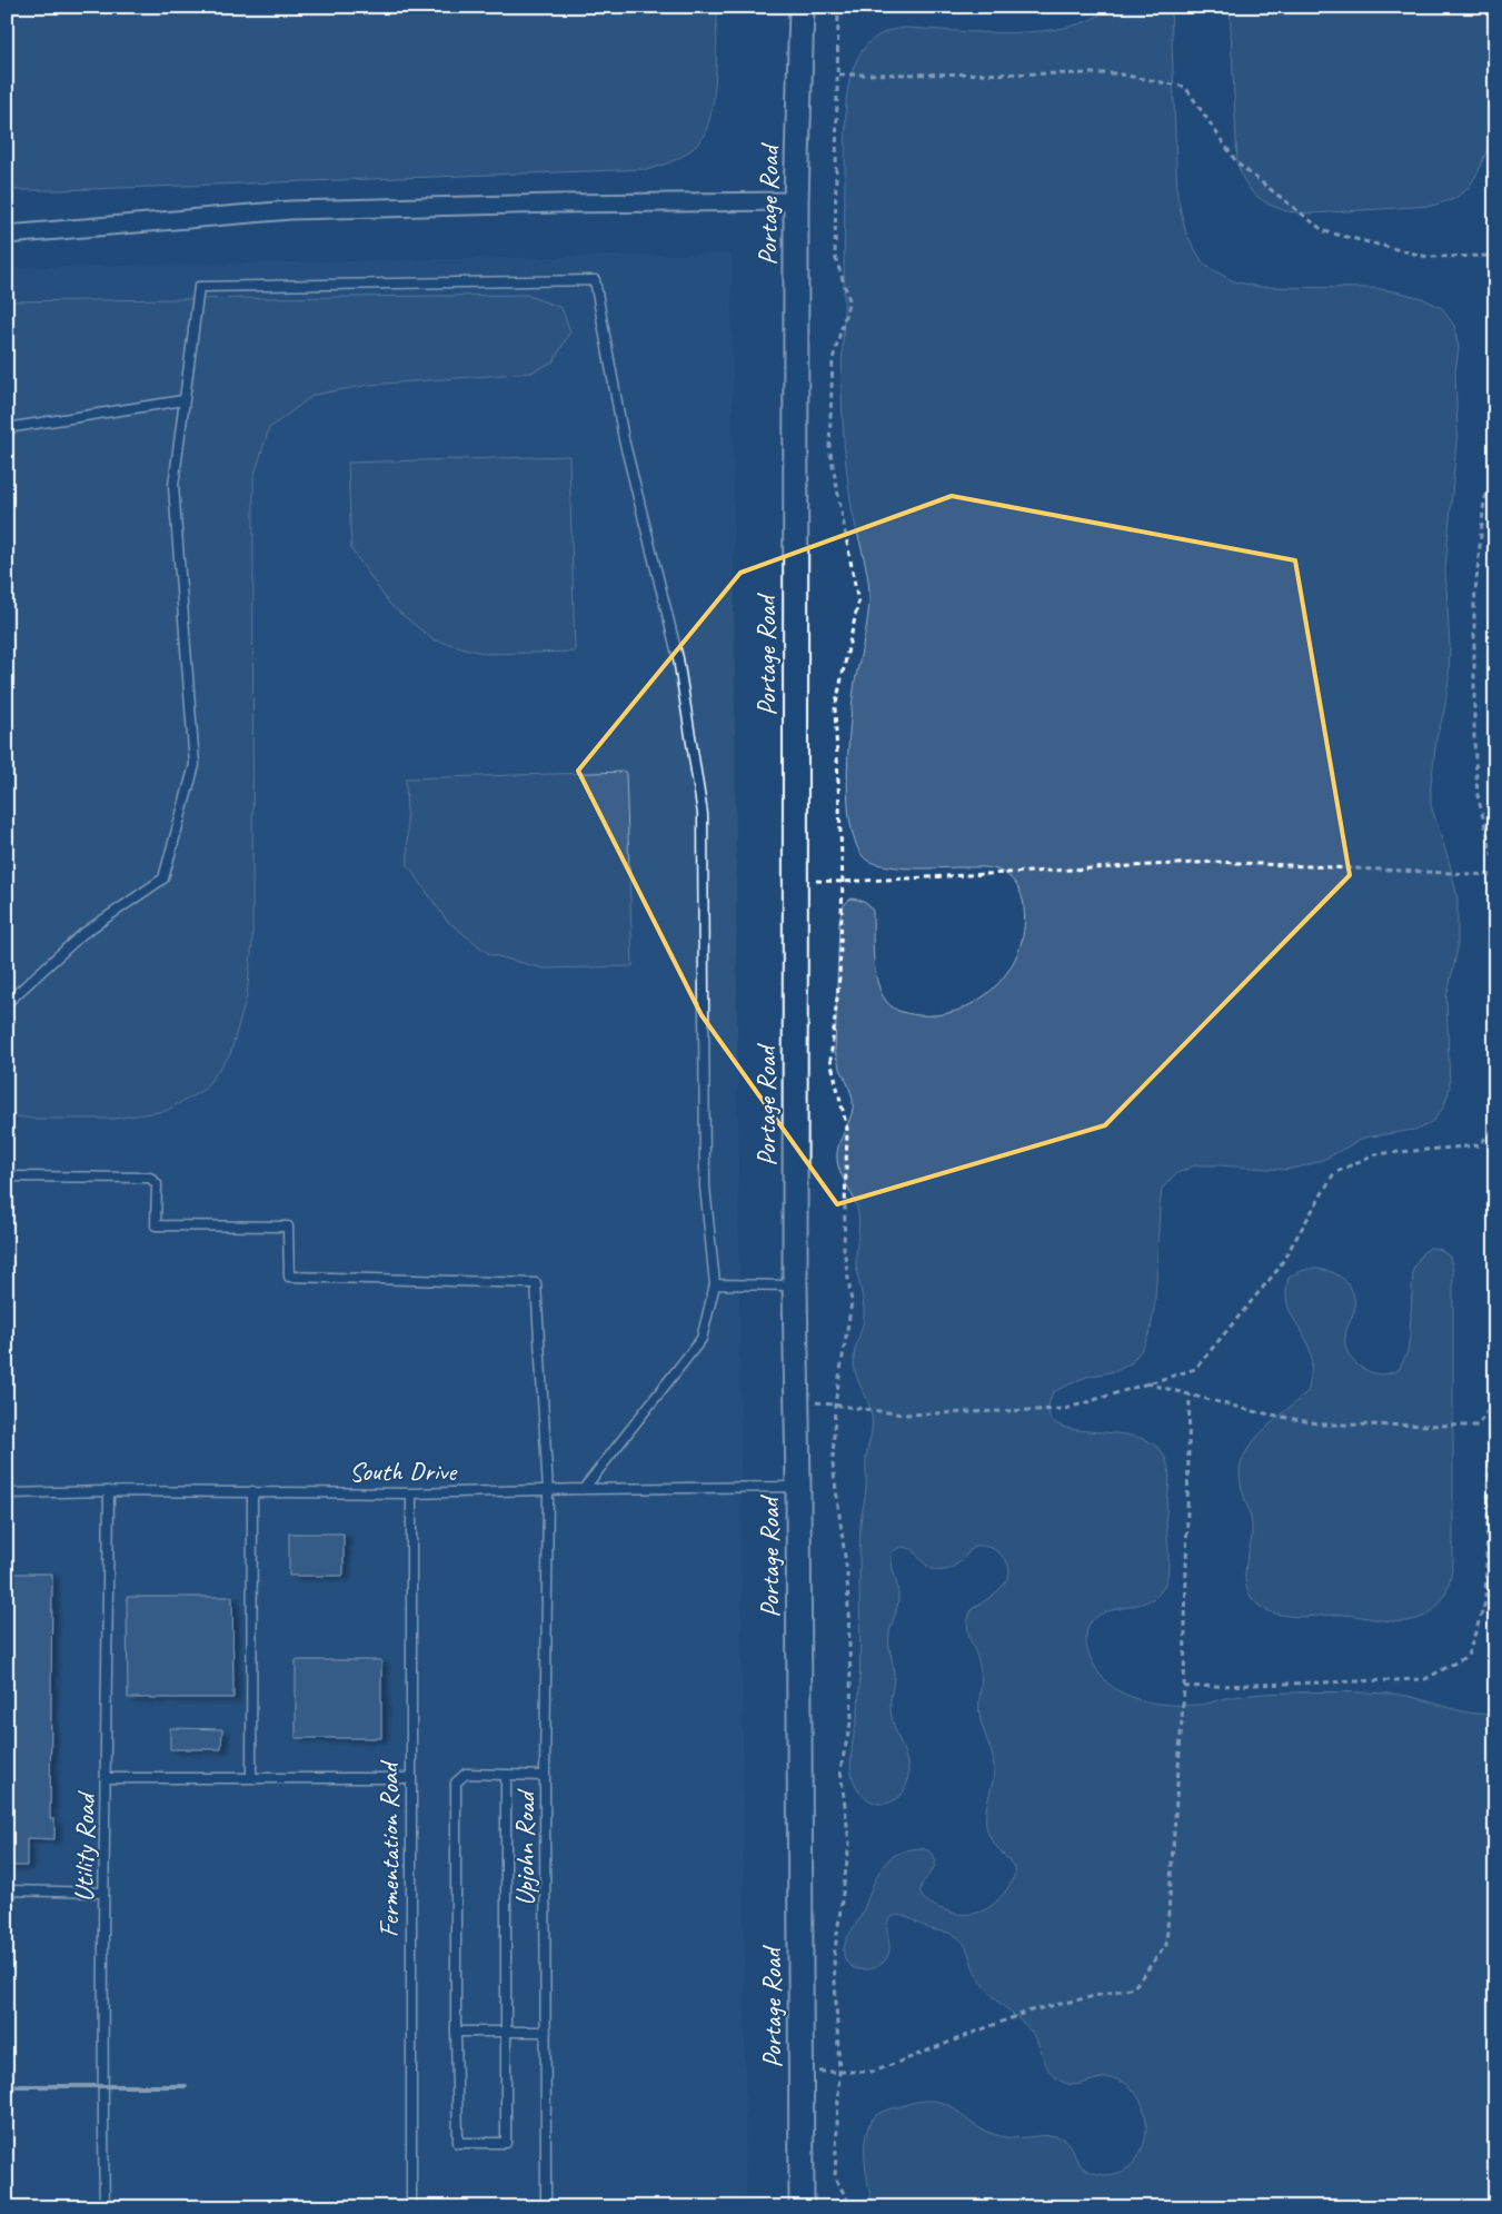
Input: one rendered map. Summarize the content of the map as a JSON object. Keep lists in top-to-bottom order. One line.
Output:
{"streets":{"main road":["Portage Road"],"lane":["South Drive","Utility Road","Upjohn Road","Fermentation Road"]},"crossings":[["Portage Road","South Drive"],["South Drive","Utility Road"],["South Drive","Upjohn Road"],["South Drive","Fermentation Road"]]}
